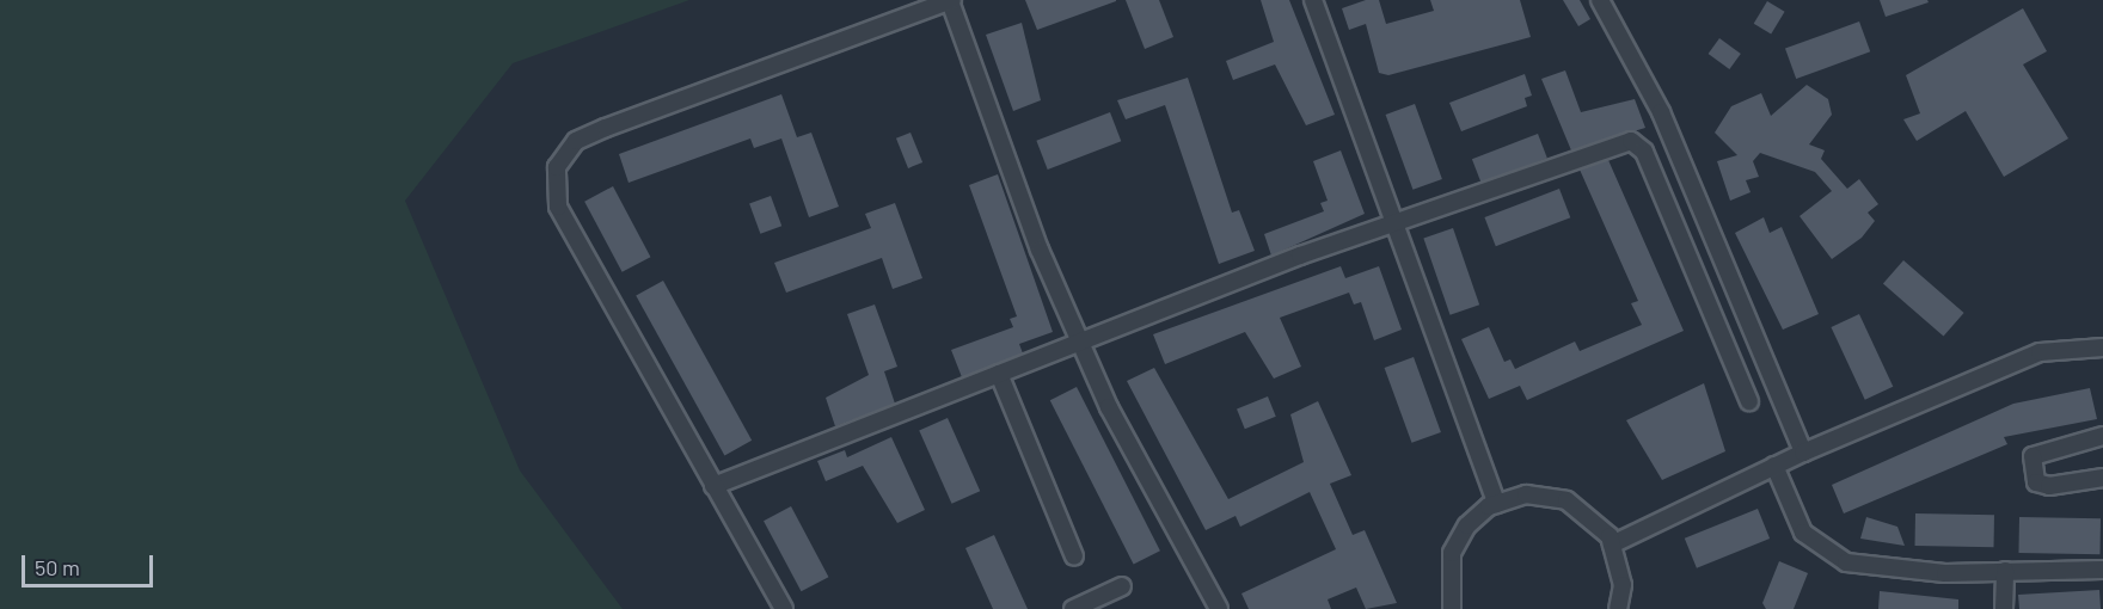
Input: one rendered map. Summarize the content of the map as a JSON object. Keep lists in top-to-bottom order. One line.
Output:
{"scale_bar":"50 m"}
